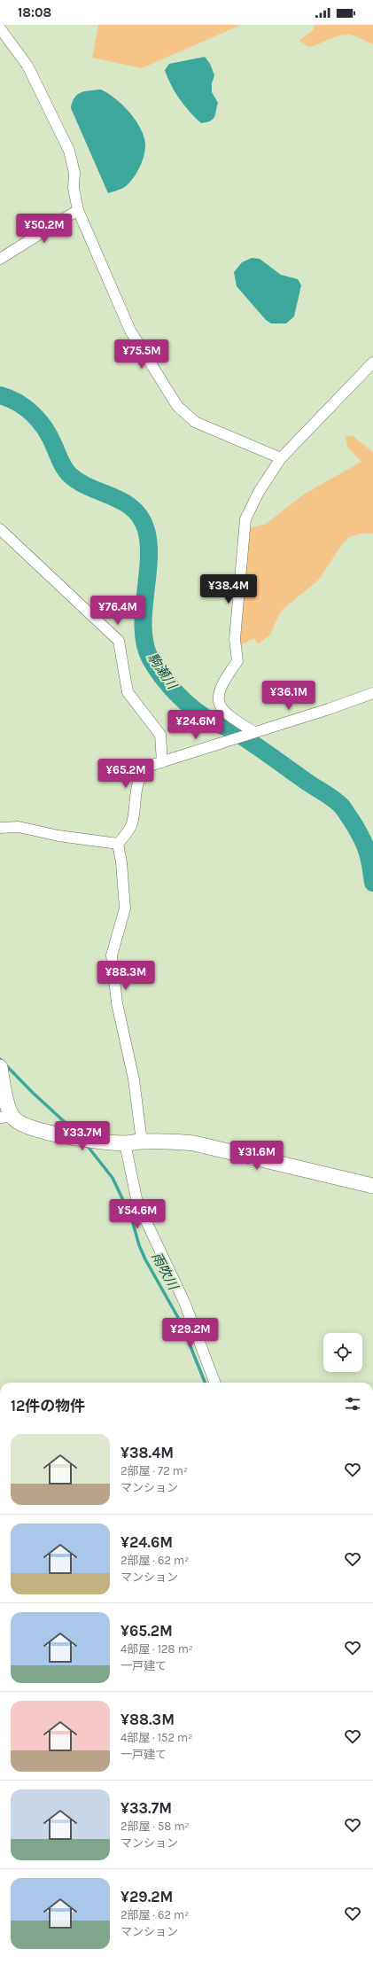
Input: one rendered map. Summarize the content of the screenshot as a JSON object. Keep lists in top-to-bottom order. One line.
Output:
{"water":["駒瀬川","雨吹川"],"page":{"status":"18:08","price":["¥50.2M","¥75.5M","¥38.4M","¥76.4M","¥36.1M","¥24.6M","¥65.2M","¥88.3M","¥33.7M","¥31.6M","¥54.6M","¥29.2M"],"heading":"12件の物件","list":[{"name":"¥38.4M","note":"2部屋 · 72 m² · マンション"},{"name":"¥24.6M","note":"2部屋 · 62 m² · マンション"},{"name":"¥65.2M","note":"4部屋 · 128 m² · 一戸建て"},{"name":"¥88.3M","note":"4部屋 · 152 m² · 一戸建て"},{"name":"¥33.7M","note":"2部屋 · 58 m² · マンション"},{"name":"¥29.2M","note":"2部屋 · 62 m² · マンション"}]}}
